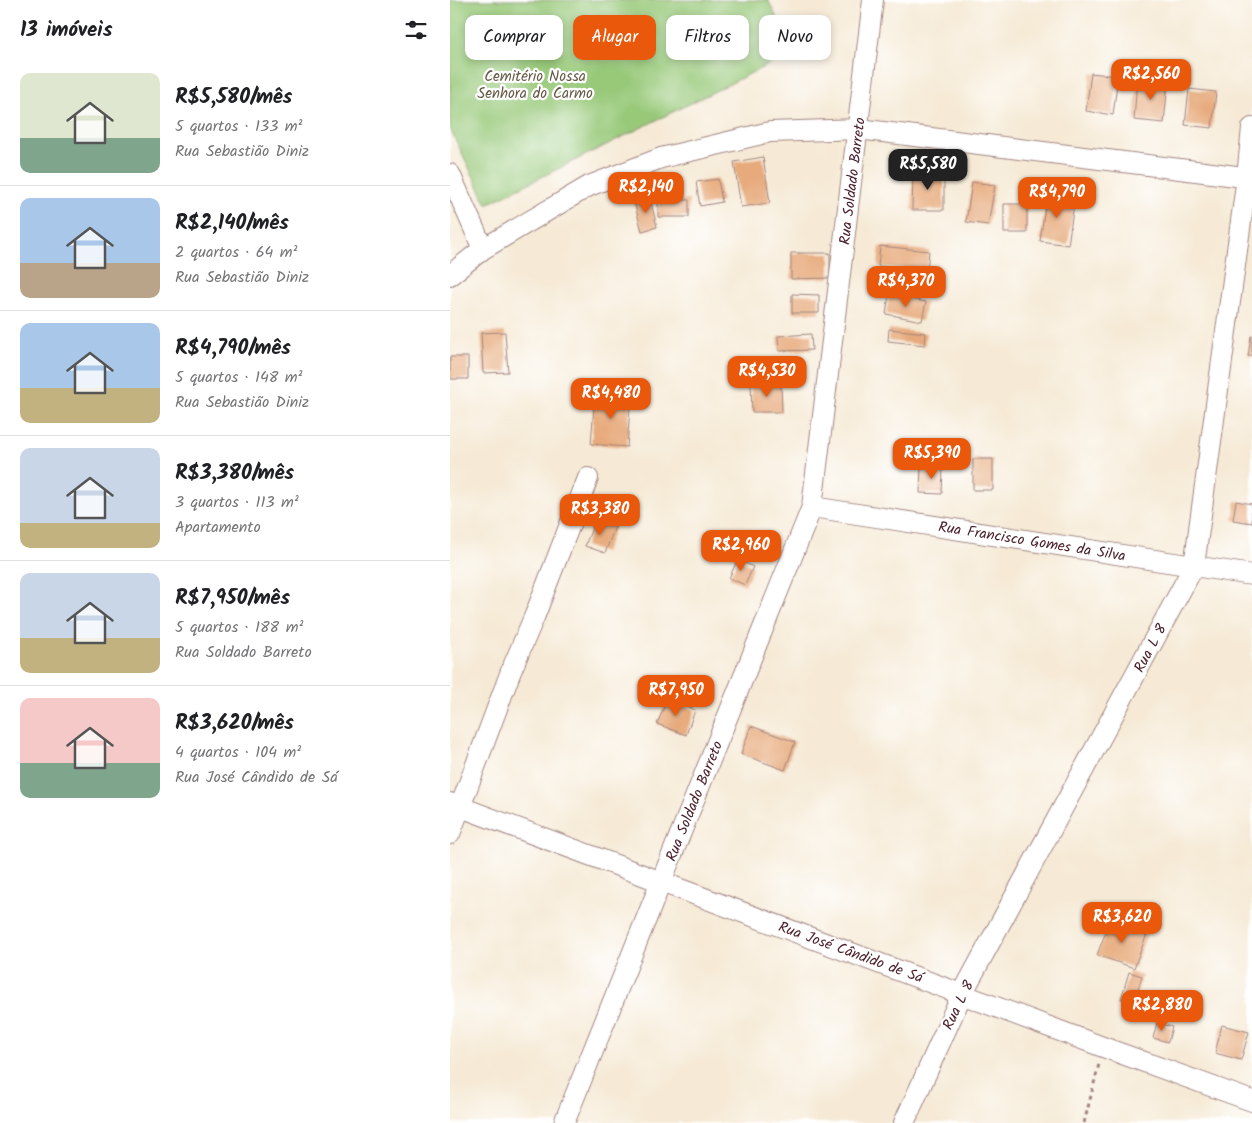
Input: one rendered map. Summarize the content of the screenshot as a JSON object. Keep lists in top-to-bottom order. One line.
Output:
{"streets":{"street":["Rua Soldado Barreto","Rua Francisco Gomes da Silva","Rua L 8","Rua José Cândido de Sá"]},"crossings":[["Rua Soldado Barreto","Rua Francisco Gomes da Silva"],["Rua Soldado Barreto","Rua José Cândido de Sá"],["Rua Francisco Gomes da Silva","Rua L 8"],["Rua L 8","Rua José Cândido de Sá"]],"parks":["Cemitério Nossa Senhora do Carmo"],"page":{"heading":"13 imóveis","chip":["Comprar","Alugar","Filtros","Novo"],"price":["R$2,560","R$5,580","R$2,140","R$4,790","R$4,370","R$4,530","R$4,480","R$5,390","R$3,380","R$2,960","R$7,950","R$3,620","R$2,880"],"list":[{"name":"R$5,580/mês","note":"5 quartos · 133 m² · Rua Sebastião Diniz"},{"name":"R$2,140/mês","note":"2 quartos · 64 m² · Rua Sebastião Diniz"},{"name":"R$4,790/mês","note":"5 quartos · 148 m² · Rua Sebastião Diniz"},{"name":"R$3,380/mês","note":"3 quartos · 113 m² · Apartamento"},{"name":"R$7,950/mês","note":"5 quartos · 188 m² · Rua Soldado Barreto"},{"name":"R$3,620/mês","note":"4 quartos · 104 m² · Rua José Cândido de Sá"}]}}
